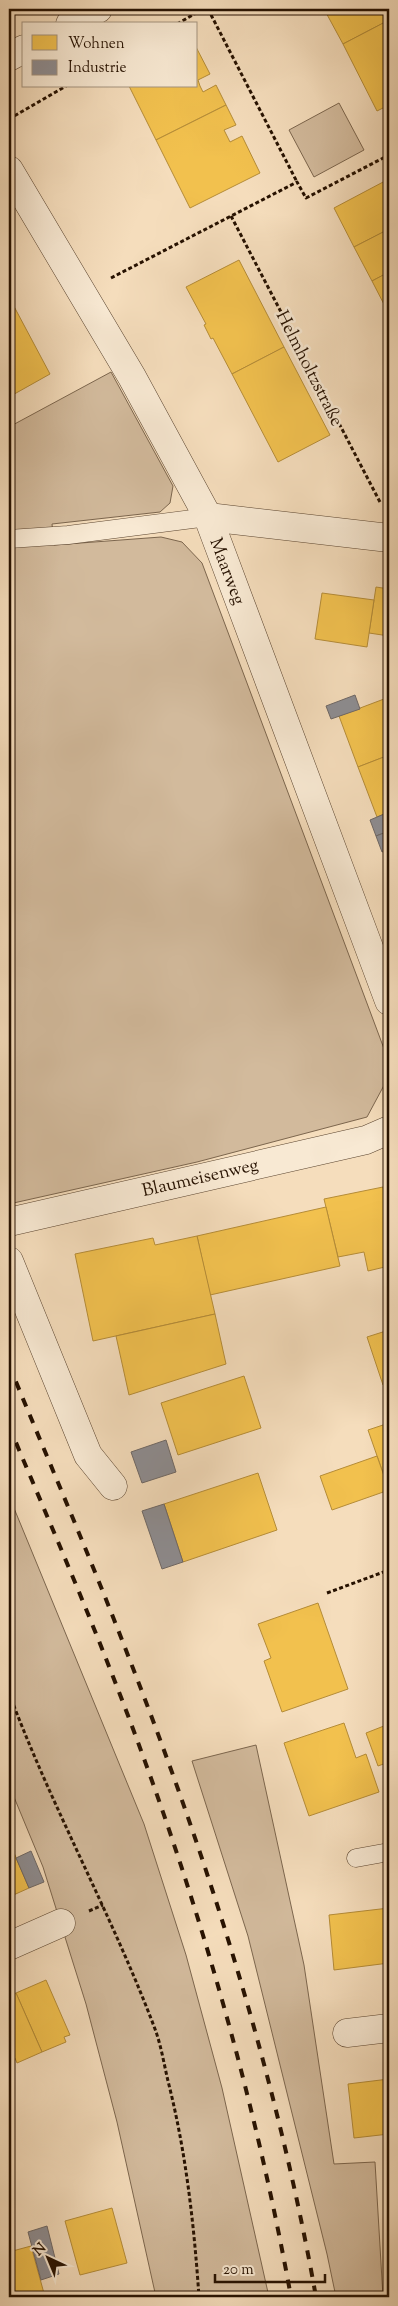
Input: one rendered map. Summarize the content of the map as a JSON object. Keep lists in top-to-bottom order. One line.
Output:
{"streets":{"street":["Maarweg","Blaumeisenweg"],"path":["Helmholtzstraße"]},"legend":["Wohnen","Industrie"],"scale_bar":"20 m","north":"top left"}
